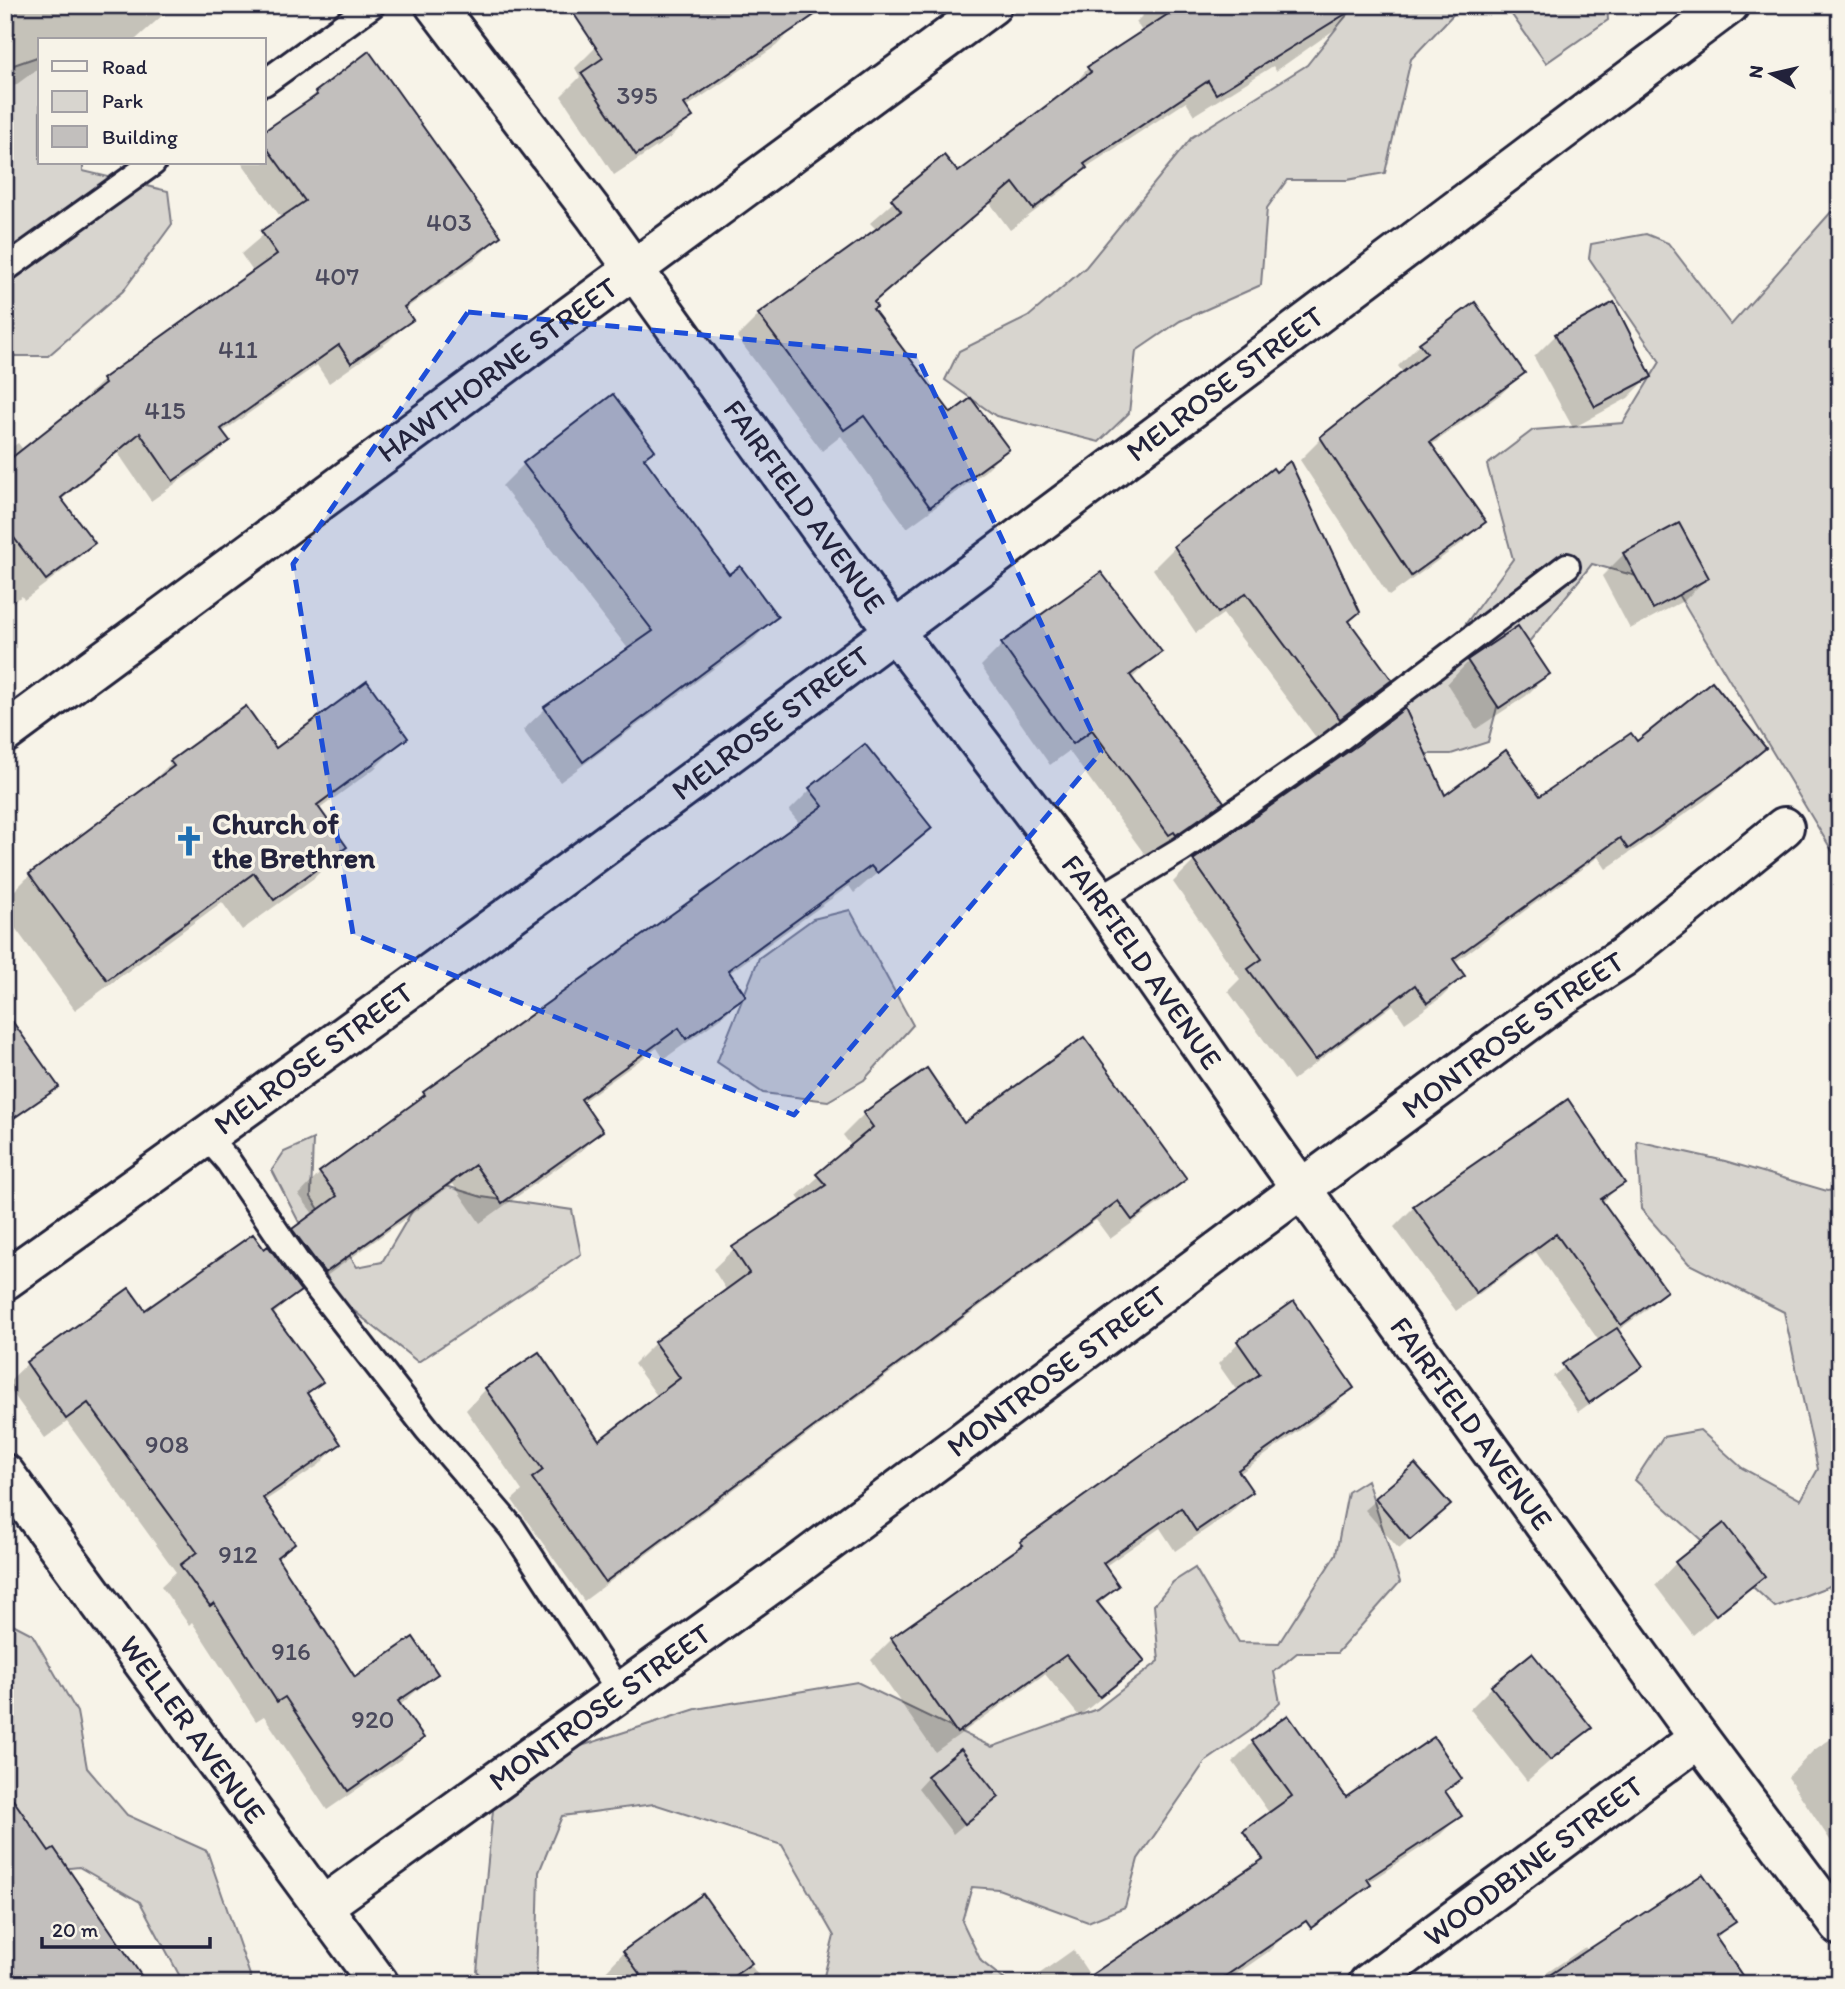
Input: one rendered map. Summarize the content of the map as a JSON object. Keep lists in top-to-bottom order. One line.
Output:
{"streets":{"street":["HAWTHORNE STREET","MELROSE STREET","FAIRFIELD AVENUE","MONTROSE STREET","WELLER AVENUE","WOODBINE STREET"]},"crossings":[["HAWTHORNE STREET","FAIRFIELD AVENUE"],["MELROSE STREET","FAIRFIELD AVENUE"],["FAIRFIELD AVENUE","MONTROSE STREET"],["FAIRFIELD AVENUE","WOODBINE STREET"],["MONTROSE STREET","WELLER AVENUE"]],"places":{"church":["Church of the Brethren"]},"house_numbers":["395","403","407","411","415","908","912","916","920"],"legend":["Road","Park","Building"],"scale_bar":"20 m","north":"left"}
